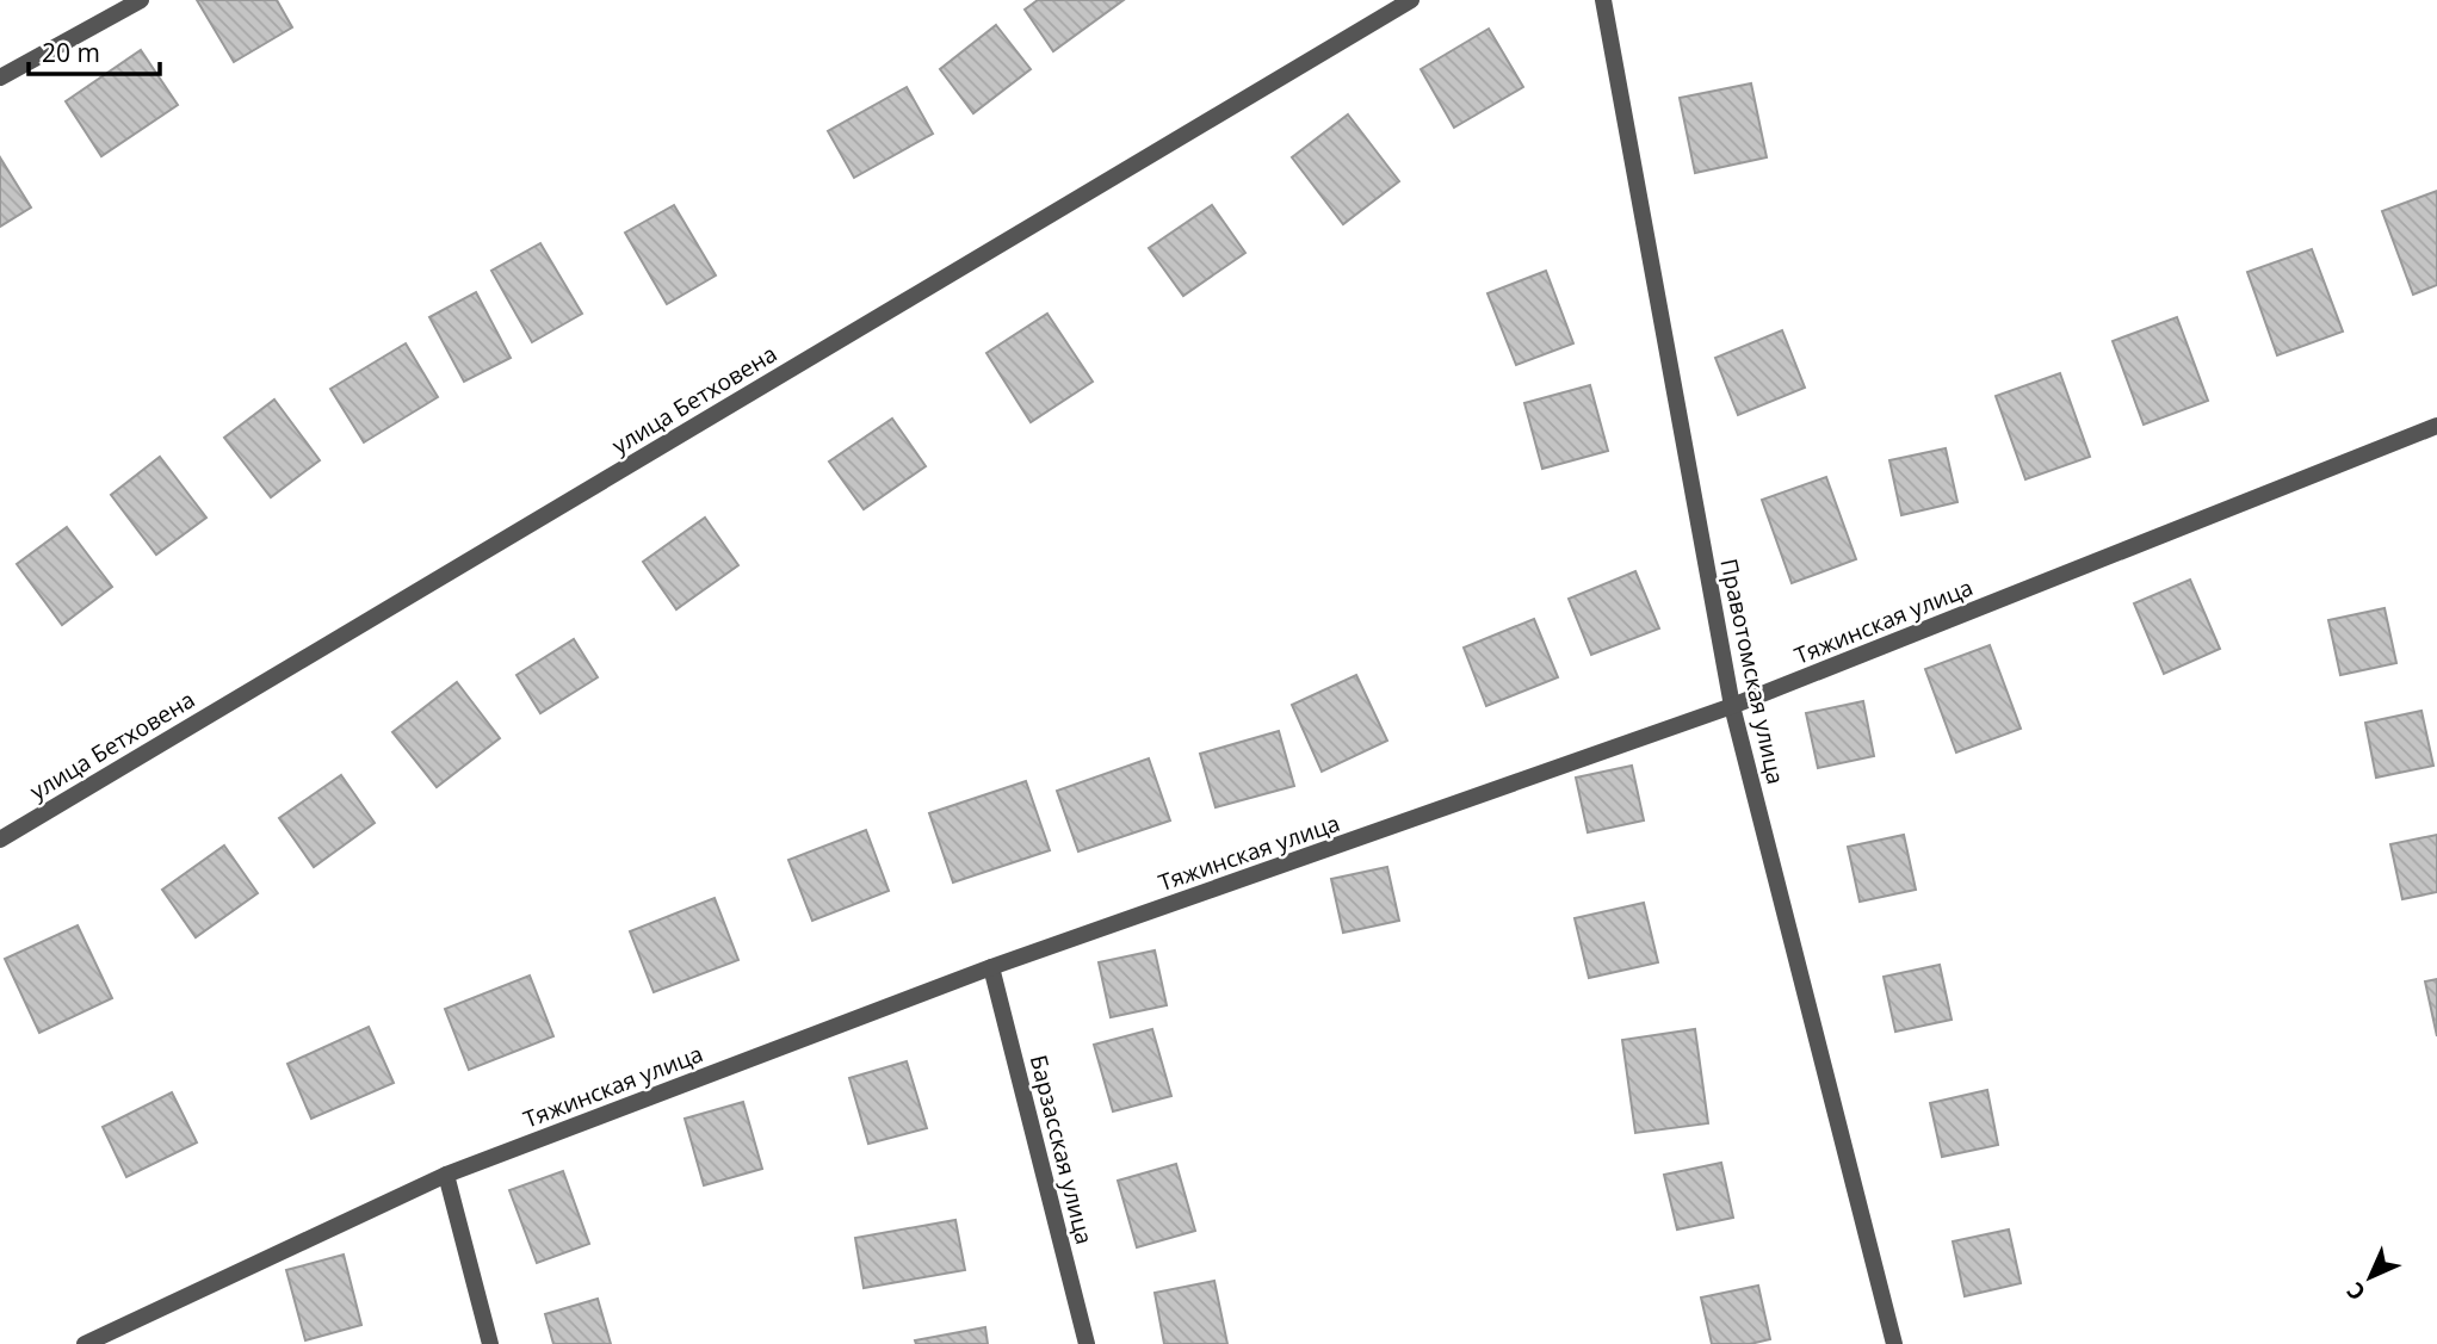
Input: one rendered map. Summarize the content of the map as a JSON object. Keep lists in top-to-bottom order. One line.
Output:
{"streets":{"street":["улица Бетховена","Тяжинская улица","Правотомская улица","Барзасская улица"]},"crossings":[["Тяжинская улица","Правотомская улица"],["Тяжинская улица","Барзасская улица"]],"scale_bar":"20 m","north":"bottom left"}
